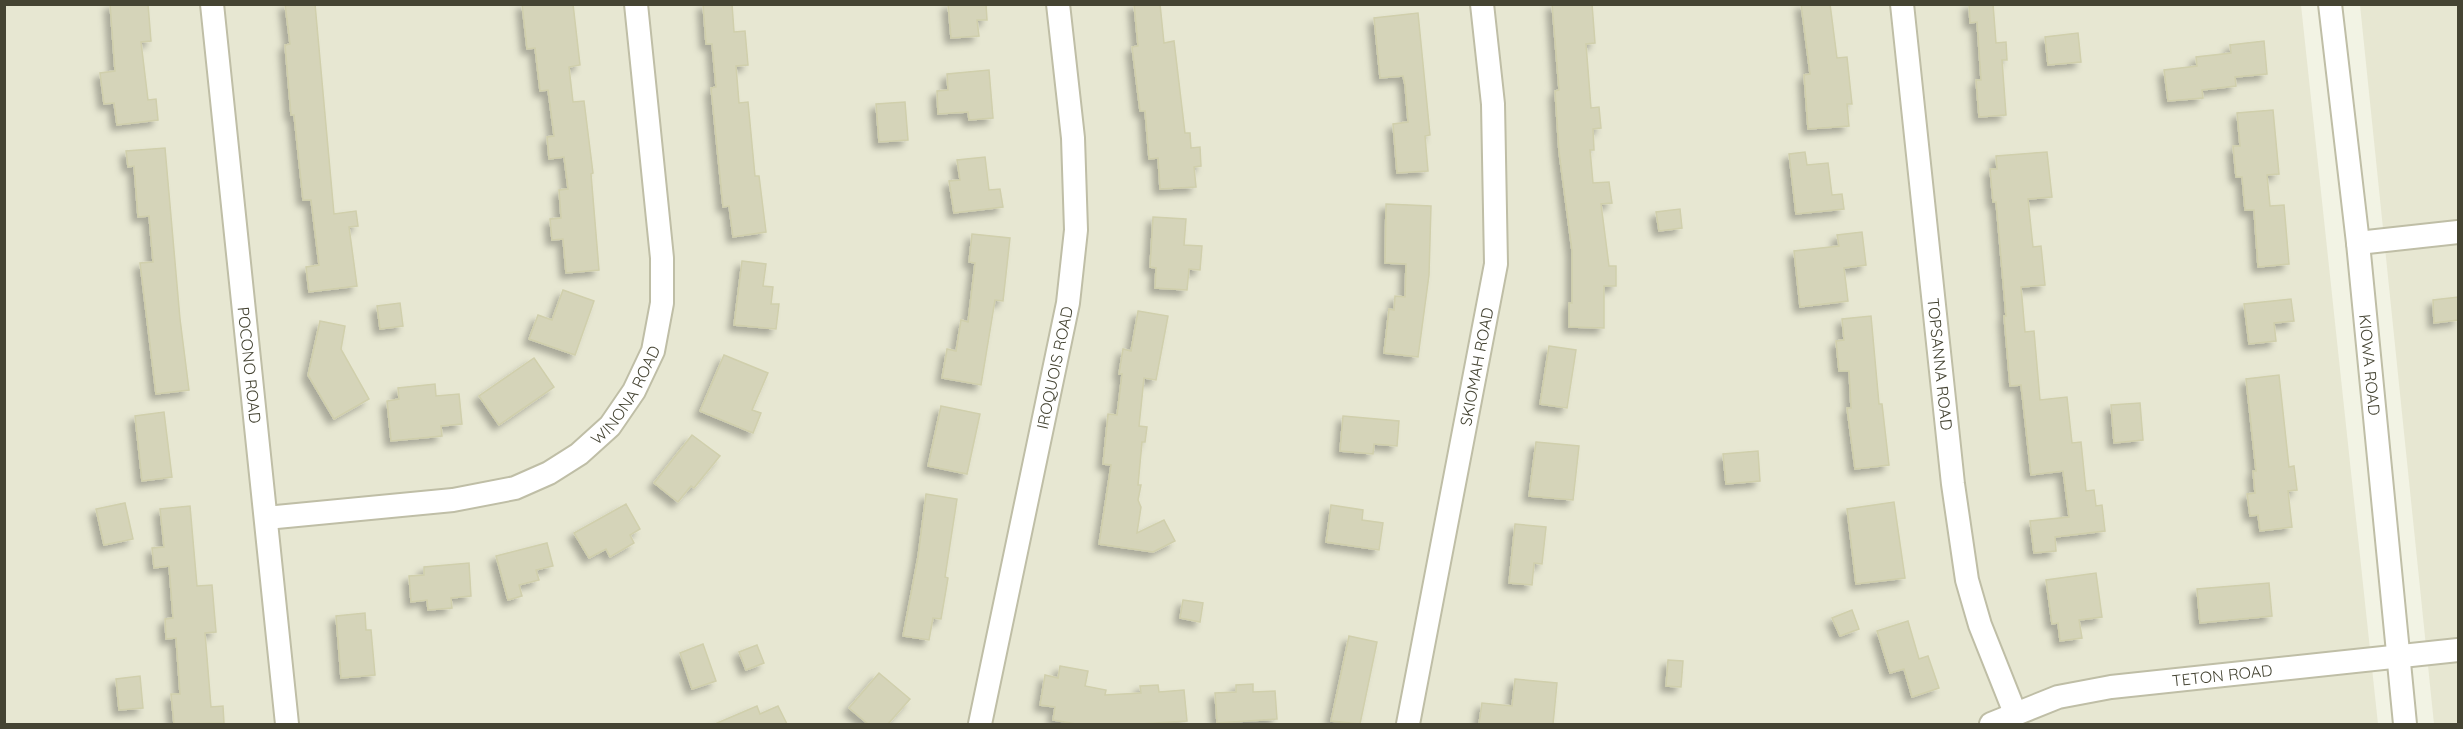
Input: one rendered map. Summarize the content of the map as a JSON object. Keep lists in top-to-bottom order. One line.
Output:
{"streets":{"street":["TOPSANNA ROAD","POCONO ROAD","KIOWA ROAD","SKIOMAH ROAD","IROQUOIS ROAD","WINONA ROAD","TETON ROAD"]},"crossings":[["TOPSANNA ROAD","TETON ROAD"],["POCONO ROAD","WINONA ROAD"],["KIOWA ROAD","TETON ROAD"]]}
